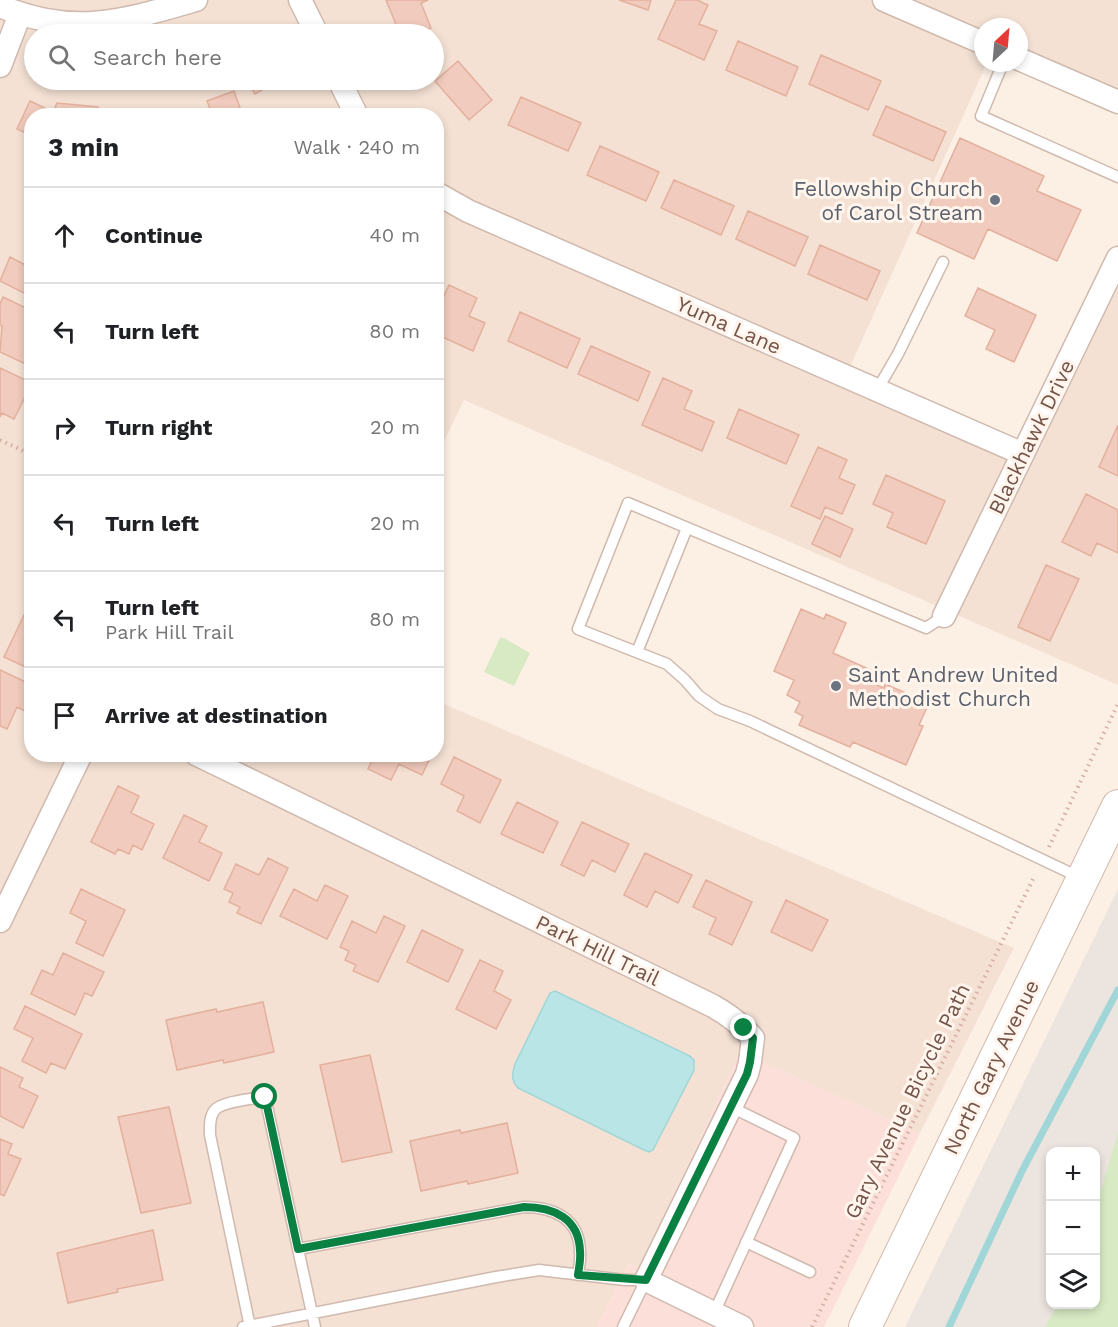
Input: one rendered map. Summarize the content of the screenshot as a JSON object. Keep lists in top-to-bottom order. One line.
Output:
{"streets":{"street":["Yuma Lane","Blackhawk Drive","Park Hill Trail","North Gary Avenue"],"path":["Gary Avenue Bicycle Path"]},"crossings":[["Yuma Lane","Blackhawk Drive"]],"places":["Fellowship Church of Carol Stream","Saint Andrew United Methodist Church"],"north":"top right","page":{"search":"Search here","heading":["3 min","Walk · 240 m"],"list":[["Continue","40 m"],["Turn left","80 m"],["Turn right","20 m"],["Turn left","20 m"],["Turn left","Park Hill Trail","80 m"],"Arrive at destination"],"map_buttons":["+","−"]}}
